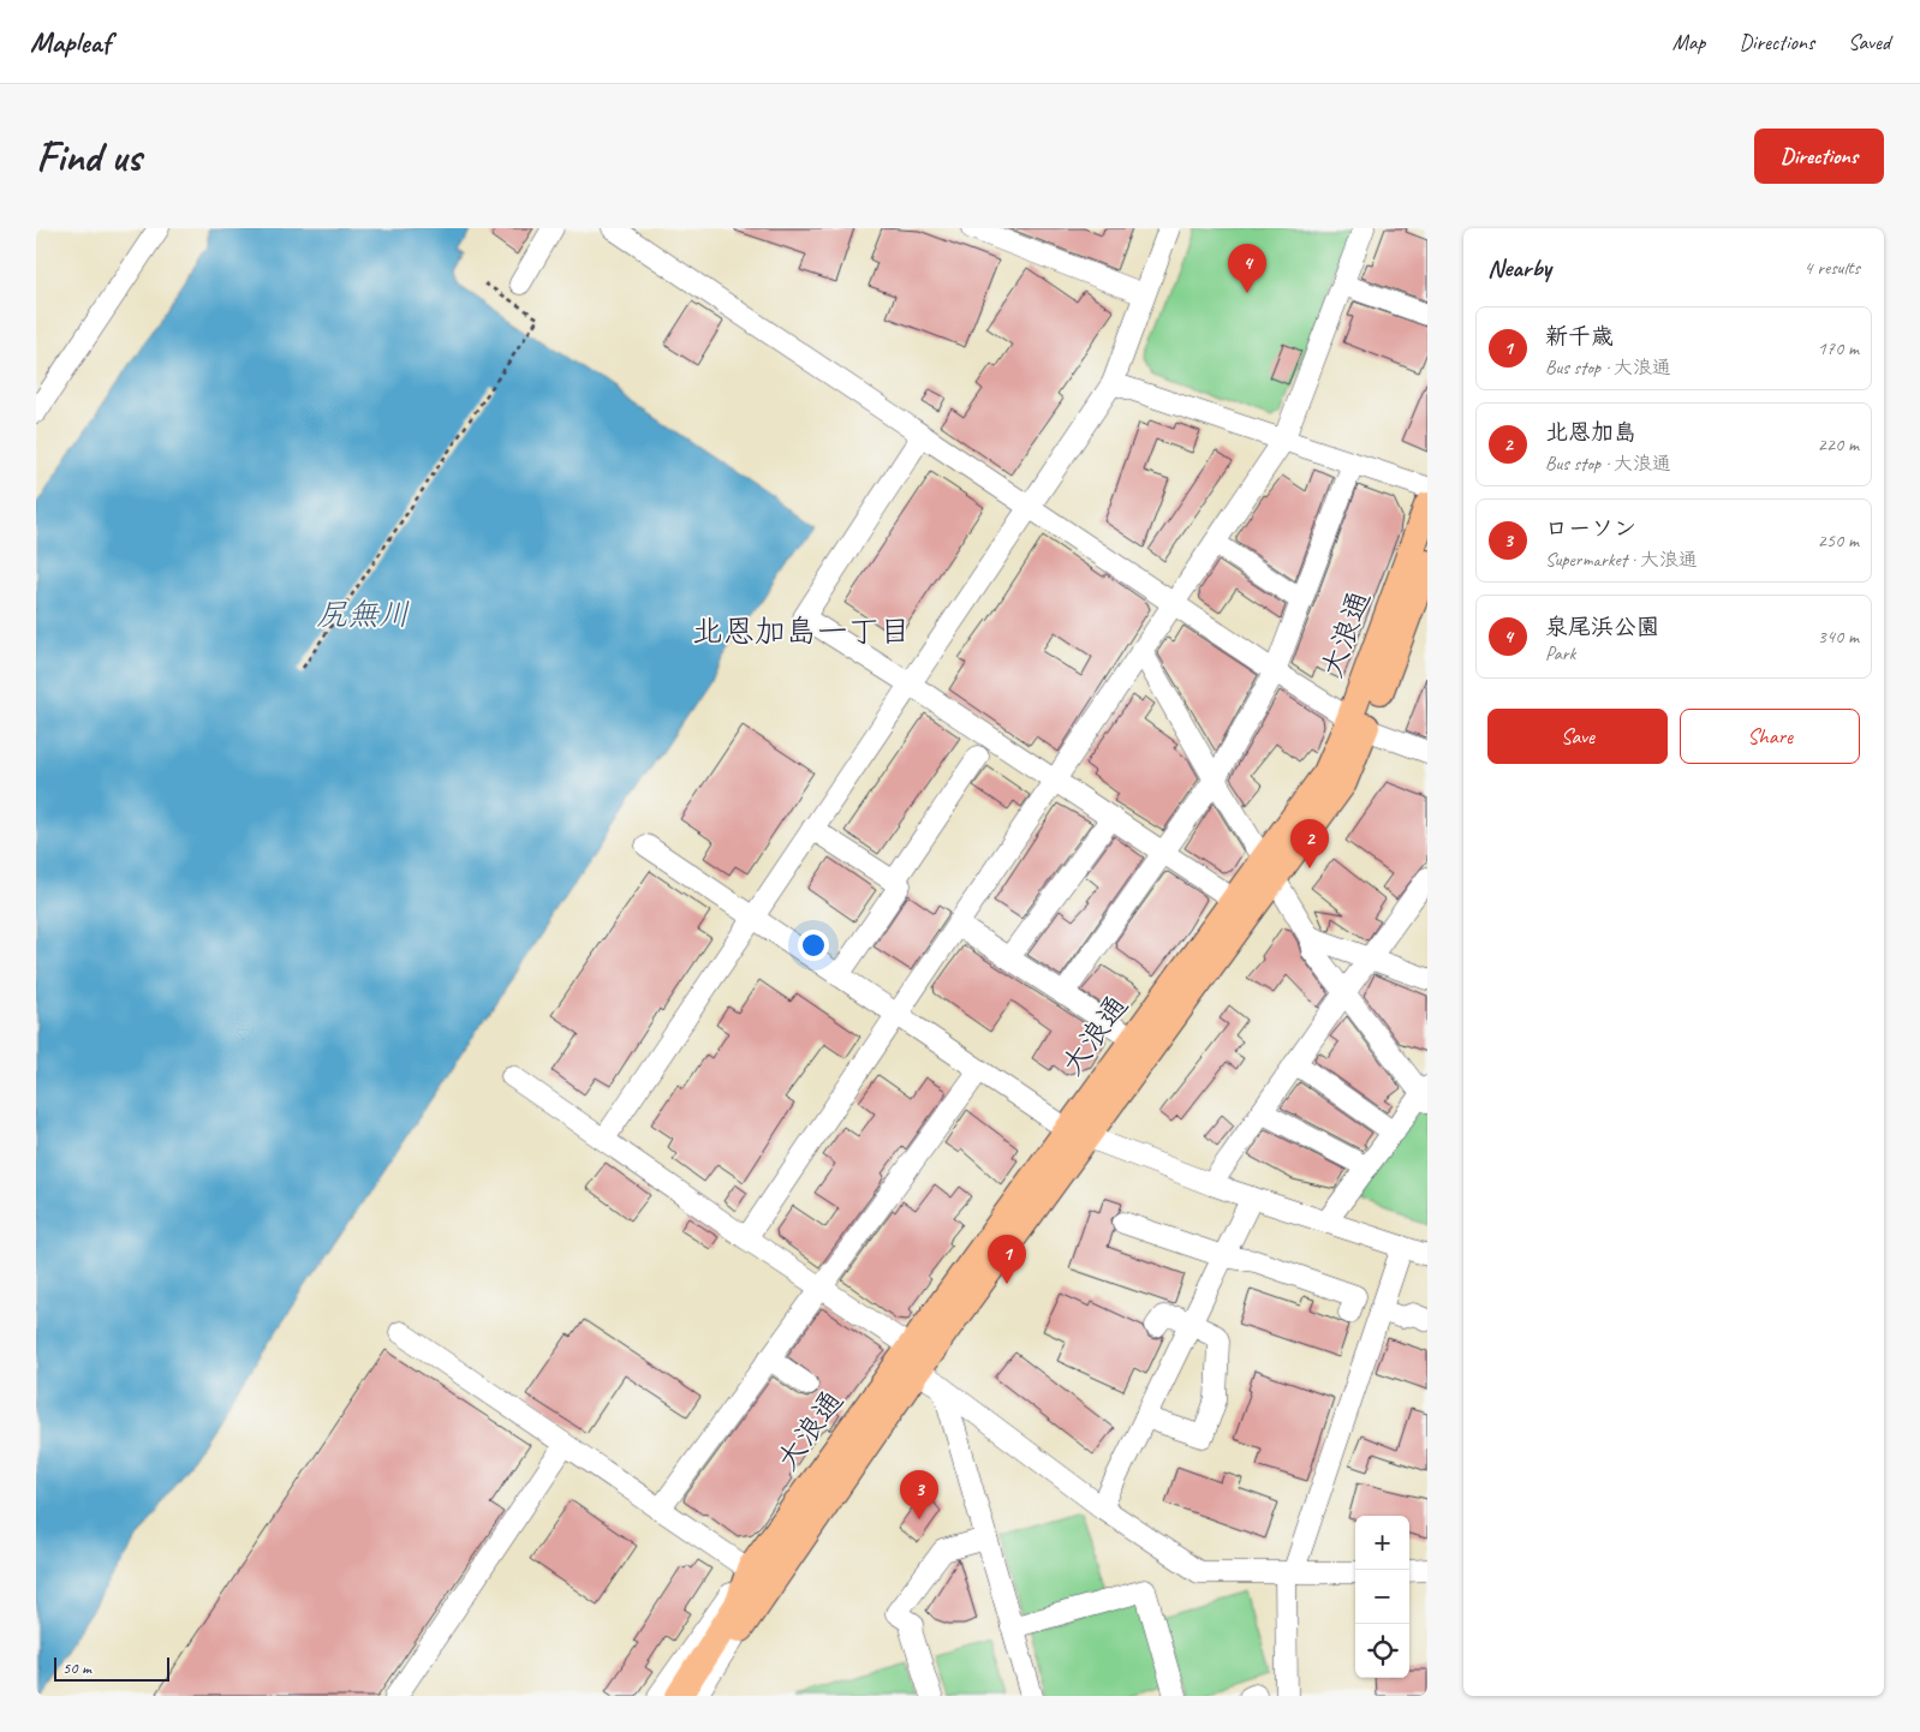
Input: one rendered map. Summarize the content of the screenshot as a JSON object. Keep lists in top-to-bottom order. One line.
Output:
{"streets":{"main road":["大浪通"]},"districts":["北恩加島一丁目"],"water":["尻無川"],"scale_bar":"50 m","page":{"header":"Mapleaf","nav":["Map","Directions","Saved"],"buttons":["Directions",["Save","Share"]],"title":"Find us","heading":["Nearby","4 results"],"pins":["4","2","1","3"],"list":[{"mark":"1","name":"新千歳","note":"Bus stop · 大浪通","value":"170 m"},{"mark":"2","name":"北恩加島","note":"Bus stop · 大浪通","value":"220 m"},{"mark":"3","name":"ローソン","note":"Supermarket · 大浪通","value":"250 m"},{"mark":"4","name":"泉尾浜公園","note":"Park","value":"340 m"}],"map_buttons":["+","−"],"scale":"50 m"}}
